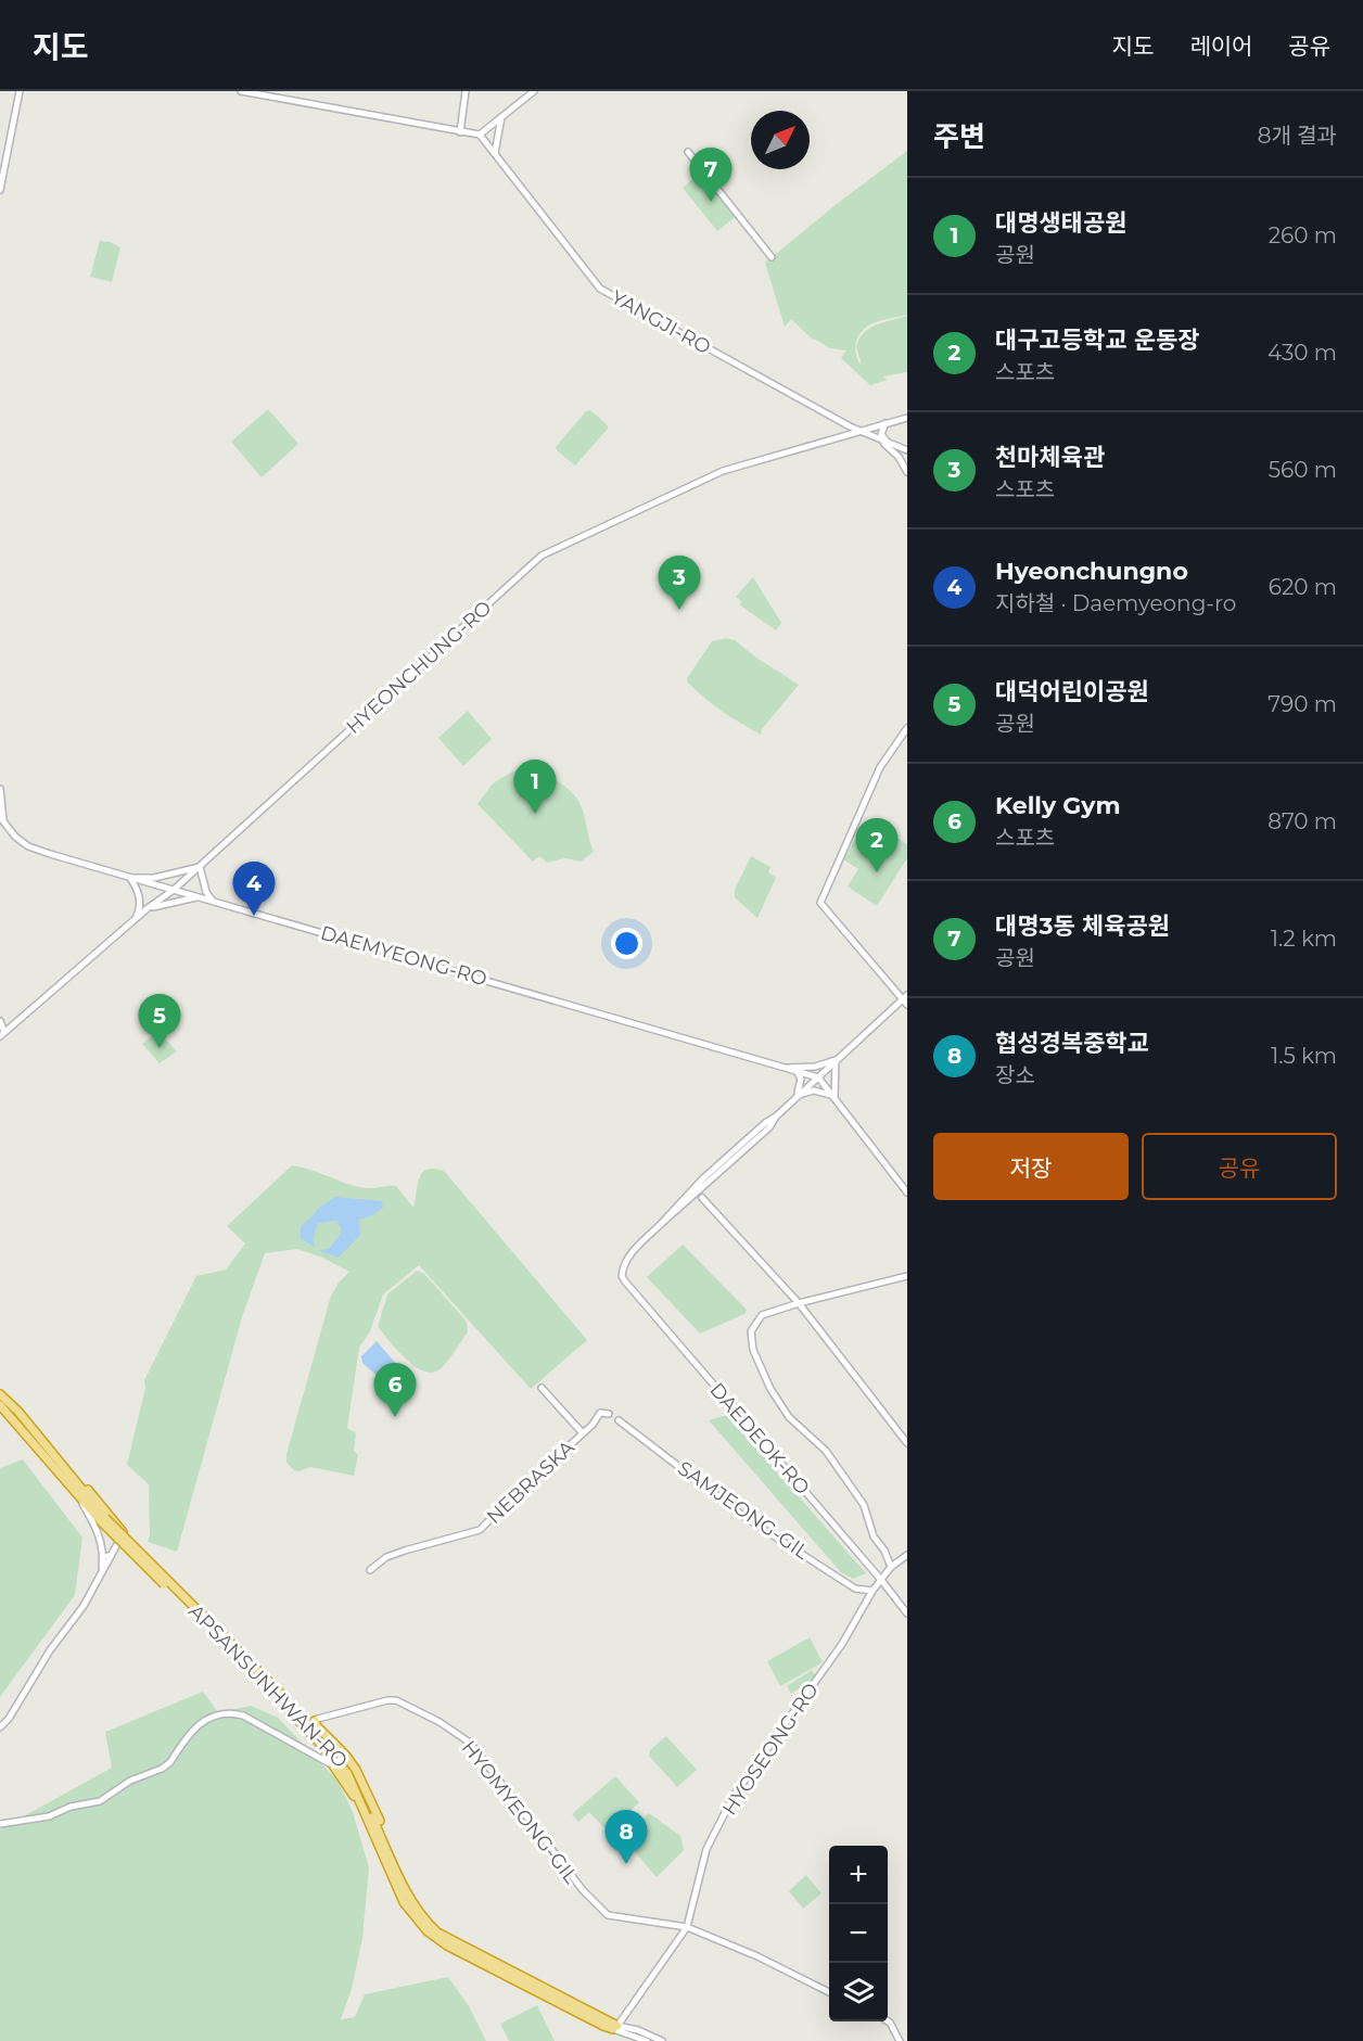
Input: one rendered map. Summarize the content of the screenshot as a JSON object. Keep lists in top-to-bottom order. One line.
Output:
{"streets":{"highway":["APSANSUNHWAN-RO"],"main road":["YANGJI-RO","HYEONCHUNG-RO","DAEMYEONG-RO","DAEDEOK-RO","NEBRASKA","SAMJEONG-GIL","HYOSEONG-RO","HYOMYEONG-GIL"]},"crossings":[["YANGJI-RO","HYEONCHUNG-RO"],["HYEONCHUNG-RO","DAEMYEONG-RO"],["DAEDEOK-RO","HYOSEONG-RO"],["SAMJEONG-GIL","HYOSEONG-RO"],["APSANSUNHWAN-RO","HYOSEONG-RO"],["HYOSEONG-RO","HYOMYEONG-GIL"]],"north":"top right","page":{"header":"지도","nav":["지도","레이어","공유"],"heading":["주변","8개 결과"],"pins":["7","3","1","2","4","5","6","8"],"list":[{"mark":"1","name":"대명생태공원","note":"공원","value":"260 m"},{"mark":"2","name":"대구고등학교 운동장","note":"스포츠","value":"430 m"},{"mark":"3","name":"천마체육관","note":"스포츠","value":"560 m"},{"mark":"4","name":"Hyeonchungno","note":"지하철 · Daemyeong-ro","value":"620 m"},{"mark":"5","name":"대덕어린이공원","note":"공원","value":"790 m"},{"mark":"6","name":"Kelly Gym","note":"스포츠","value":"870 m"},{"mark":"7","name":"대명3동 체육공원","note":"공원","value":"1.2 km"},{"mark":"8","name":"협성경복중학교","note":"장소","value":"1.5 km"}],"buttons":["저장","공유"],"map_buttons":["+","−"]}}
